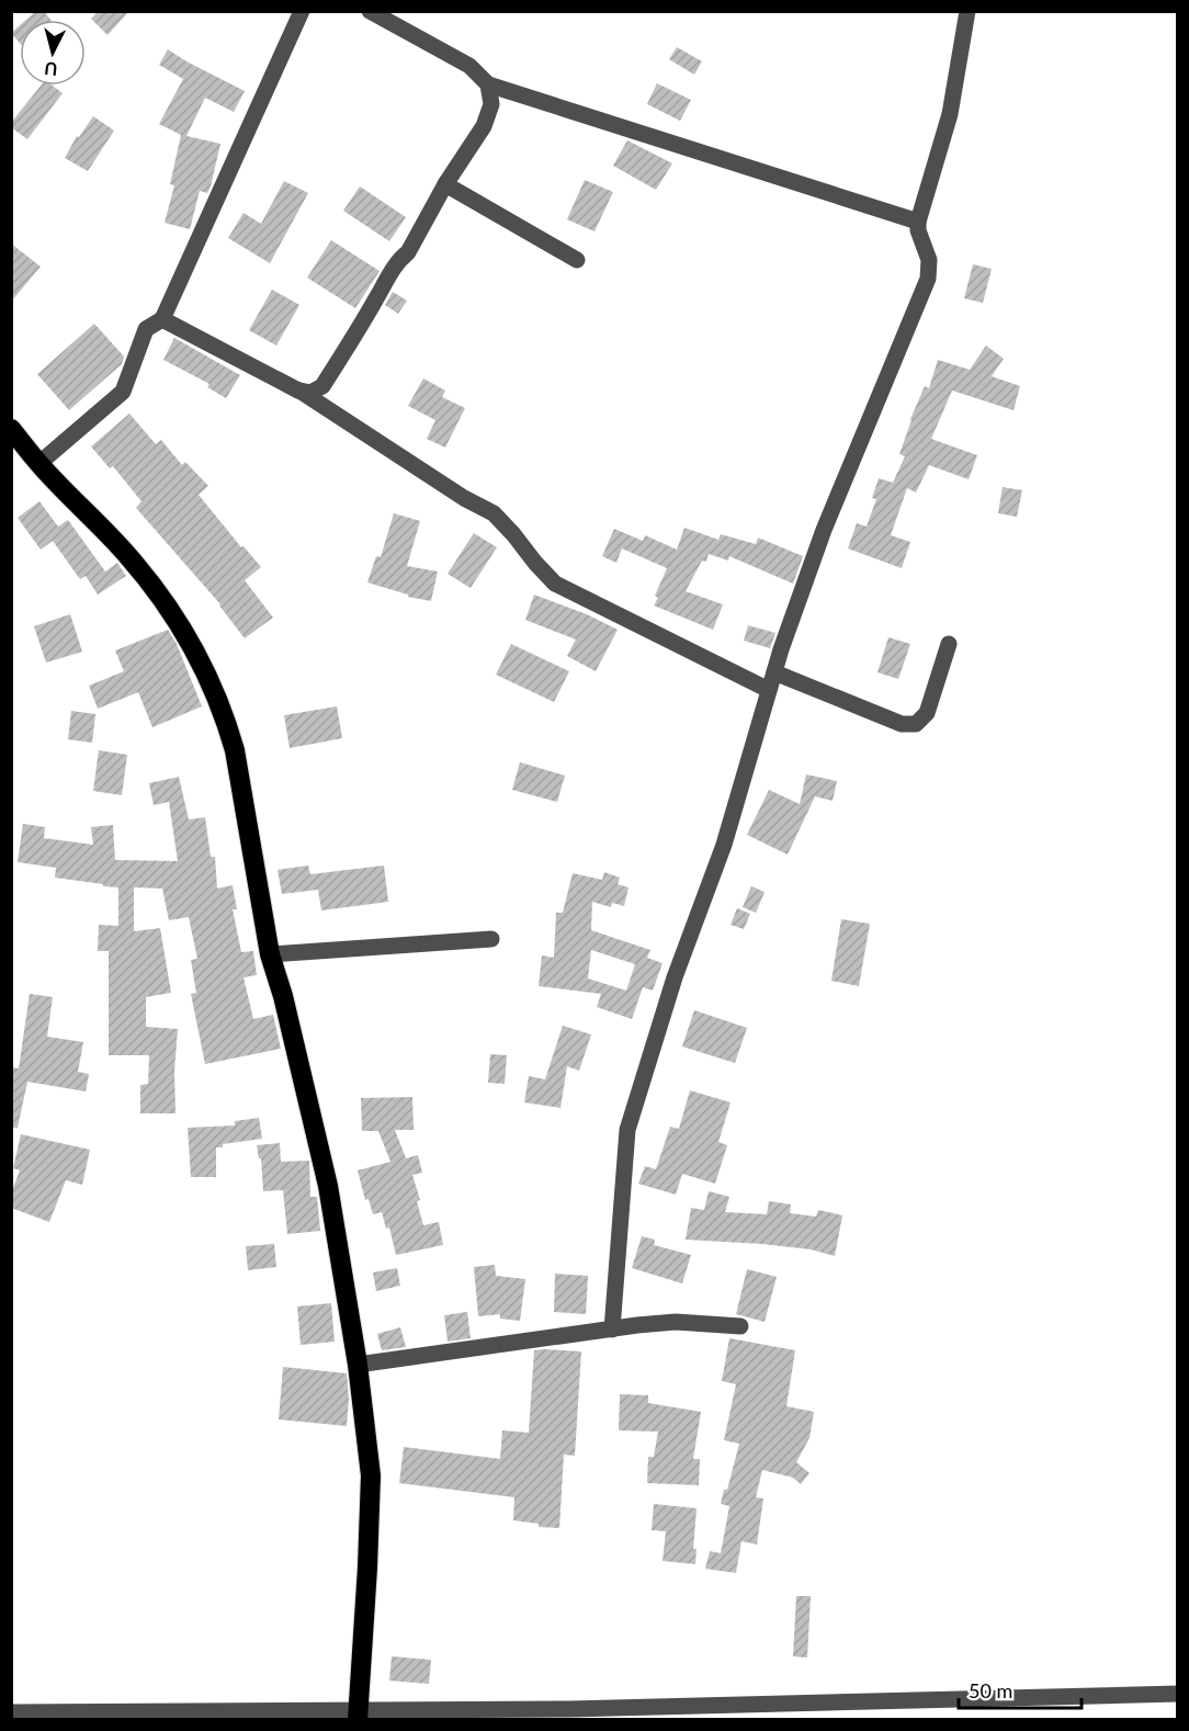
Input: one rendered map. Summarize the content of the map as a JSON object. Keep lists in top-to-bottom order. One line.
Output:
{"scale_bar":"50 m","north":"bottom"}
